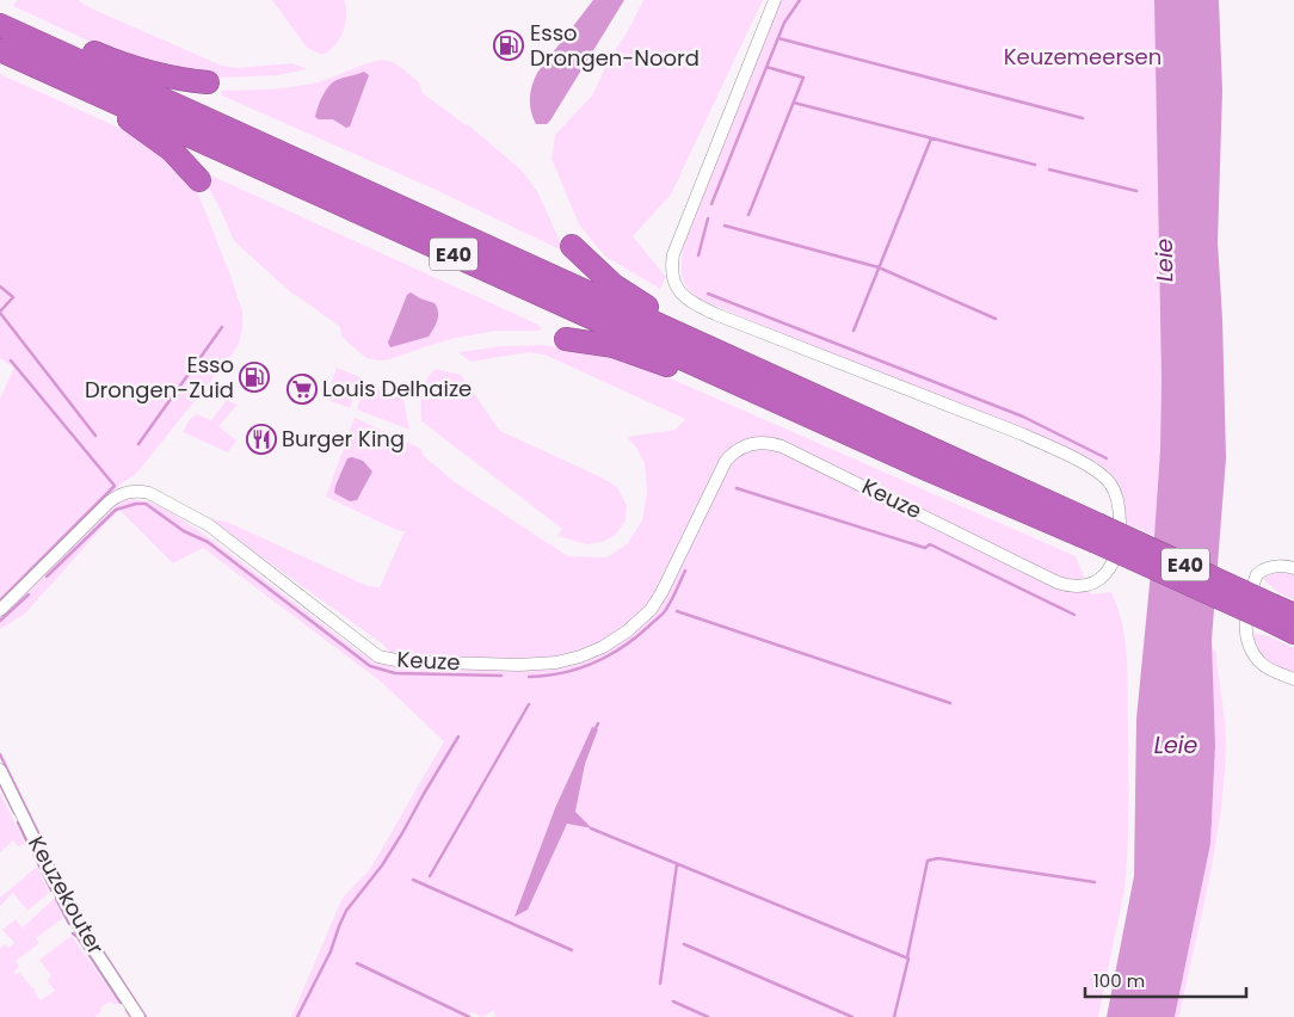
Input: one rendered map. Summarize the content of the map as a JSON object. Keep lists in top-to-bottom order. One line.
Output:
{"streets":{"highway":["E40"],"street":["Keuze","Keuzekouter"]},"water":["Leie"],"parks":["Keuzemeersen"],"places":{"fuel station":["Esso Drongen-Noord","Esso Drongen-Zuid"],"supermarket":["Louis Delhaize"],"restaurant":["Burger King"]},"scale_bar":"100 m"}
